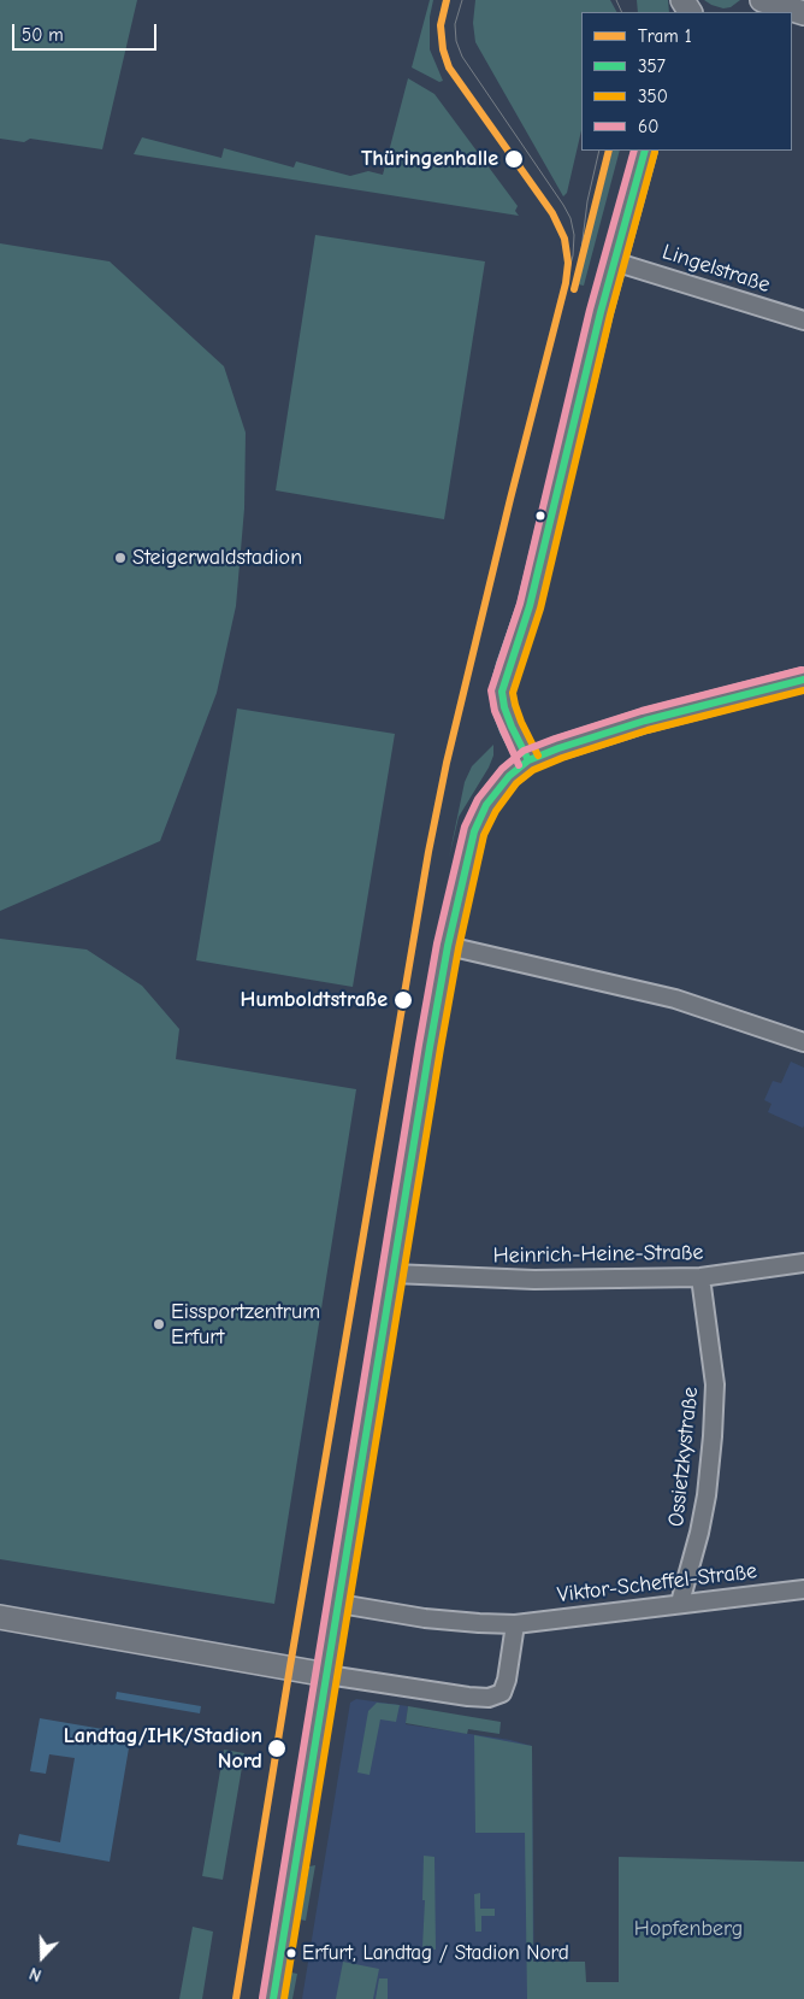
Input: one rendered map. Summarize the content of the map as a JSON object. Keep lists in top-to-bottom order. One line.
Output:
{"streets":{"street":["Lingelstraße","Heinrich-Heine-Straße","Ossietzkystraße","Viktor-Scheffel-Straße"]},"crossings":[["Heinrich-Heine-Straße","Ossietzkystraße"],["Ossietzkystraße","Viktor-Scheffel-Straße"]],"parks":["Hopfenberg"],"places":["Thüringenhalle","Steigerwaldstadion","Humboldtstraße","Eissportzentrum Erfurt","Landtag/IHK/Stadion Nord","Erfurt, Landtag / Stadion Nord"],"lines":["tram line 1","transit line 357","transit line 60","transit line 350"],"legend":["Tram 1","357","350","60"],"scale_bar":"50 m","north":"bottom"}
